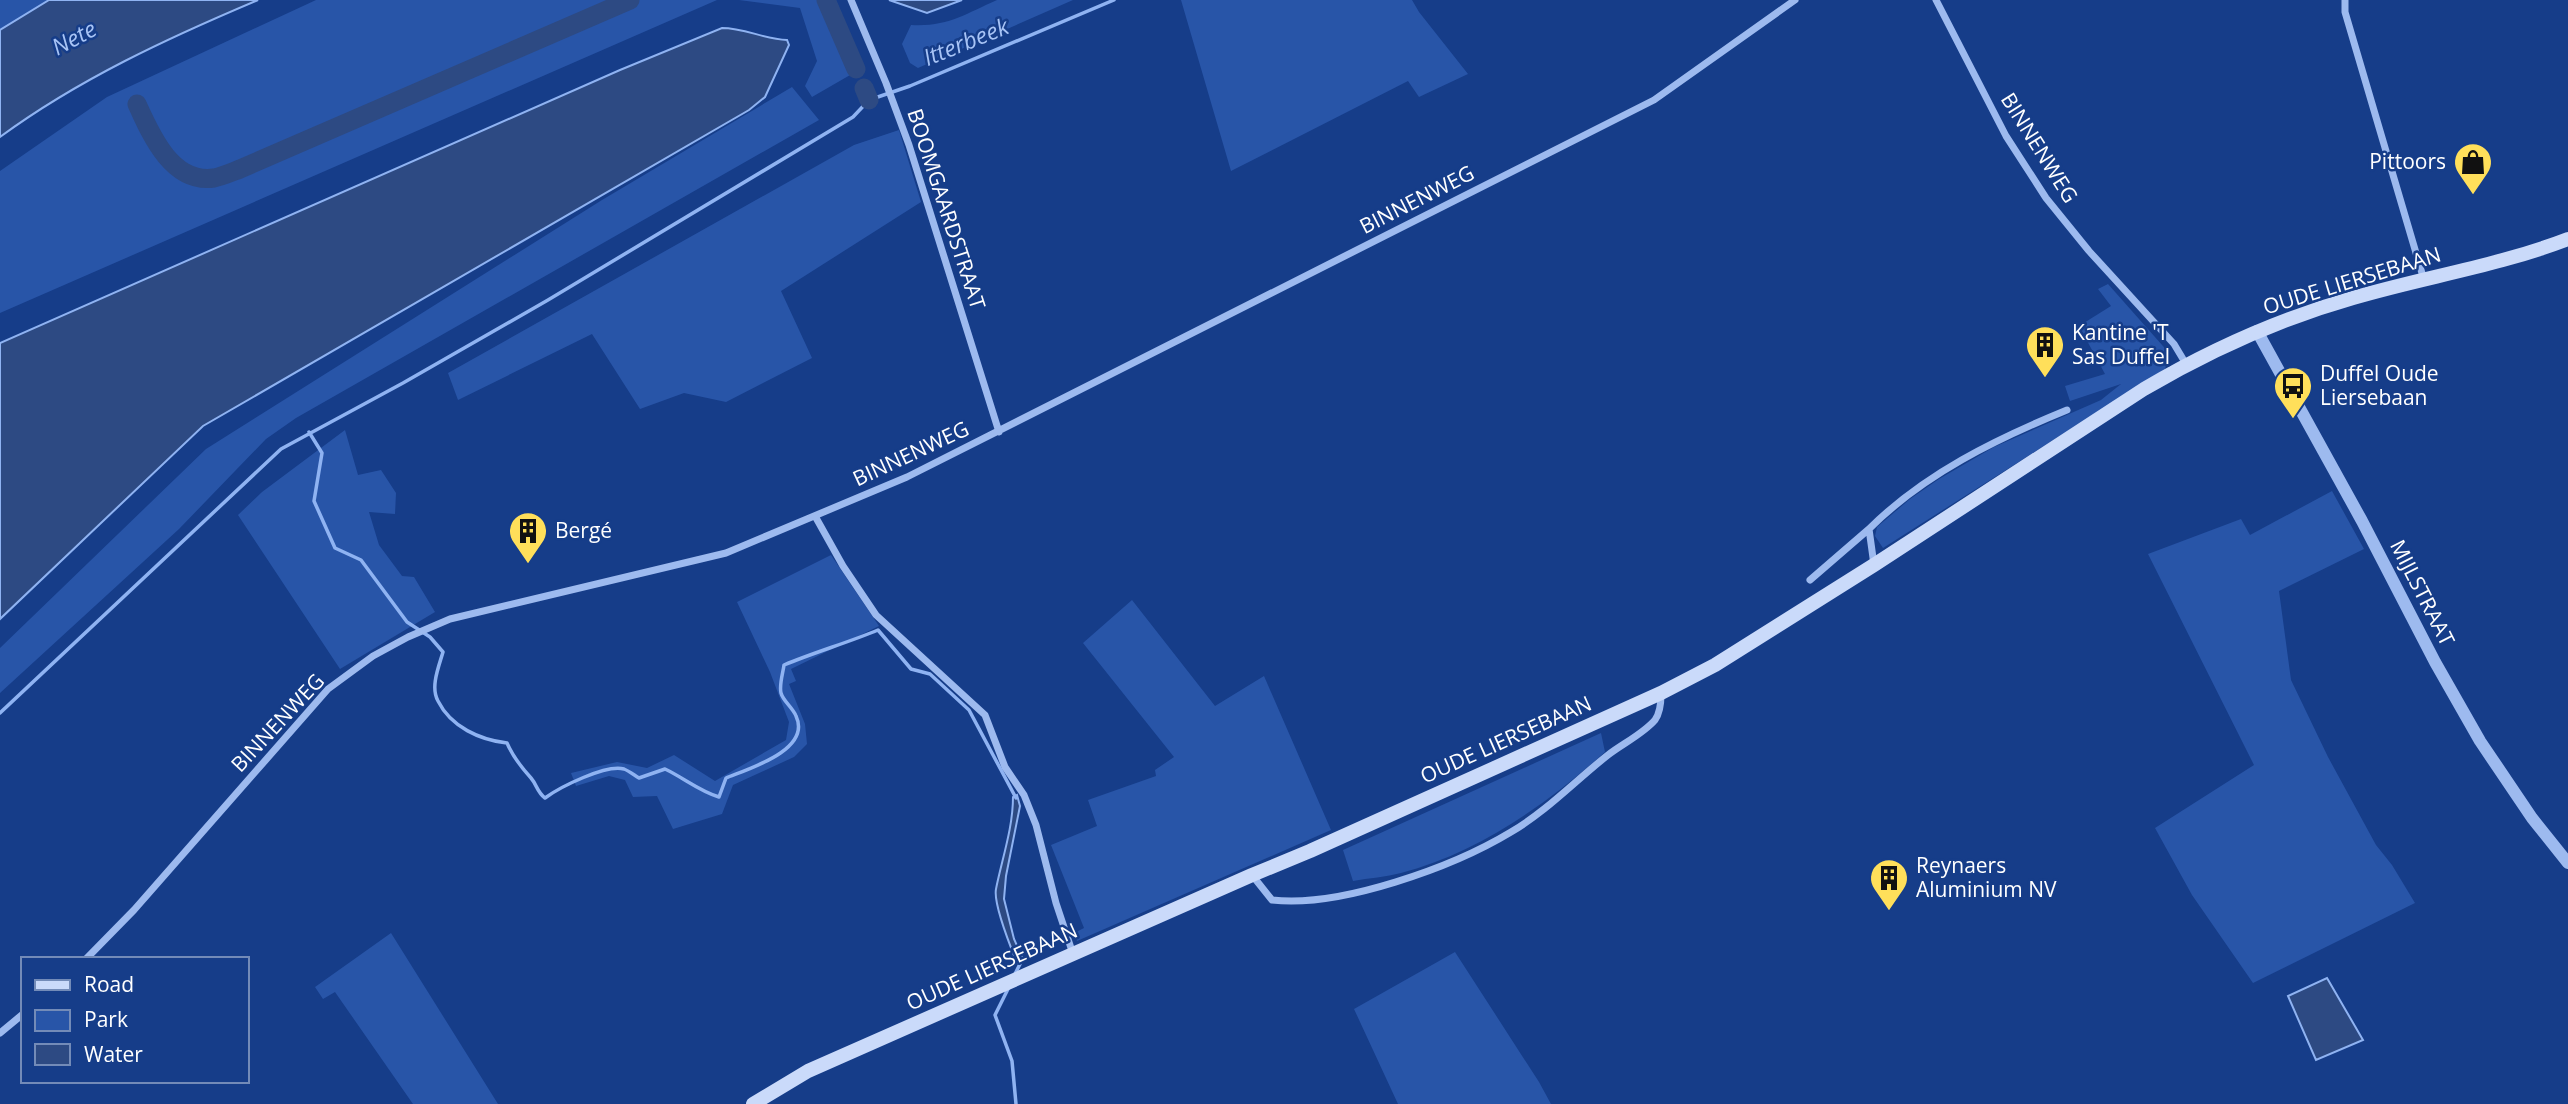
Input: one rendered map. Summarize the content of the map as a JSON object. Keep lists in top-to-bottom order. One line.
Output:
{"streets":{"main road":["OUDE LIERSEBAAN"],"street":["BINNENWEG","BOOMGAARDSTRAAT","MIJLSTRAAT"]},"crossings":[["BINNENWEG","BOOMGAARDSTRAAT"],["BINNENWEG","OUDE LIERSEBAAN"],["OUDE LIERSEBAAN","MIJLSTRAAT"]],"water":["Nete","Itterbeek"],"places":{"shop":["Pittoors"],"building":["Kantine 'T Sas Duffel","Bergé","Reynaers Aluminium NV"],"bus stop":["Duffel Oude Liersebaan"]},"legend":["Road","Park","Water"]}
